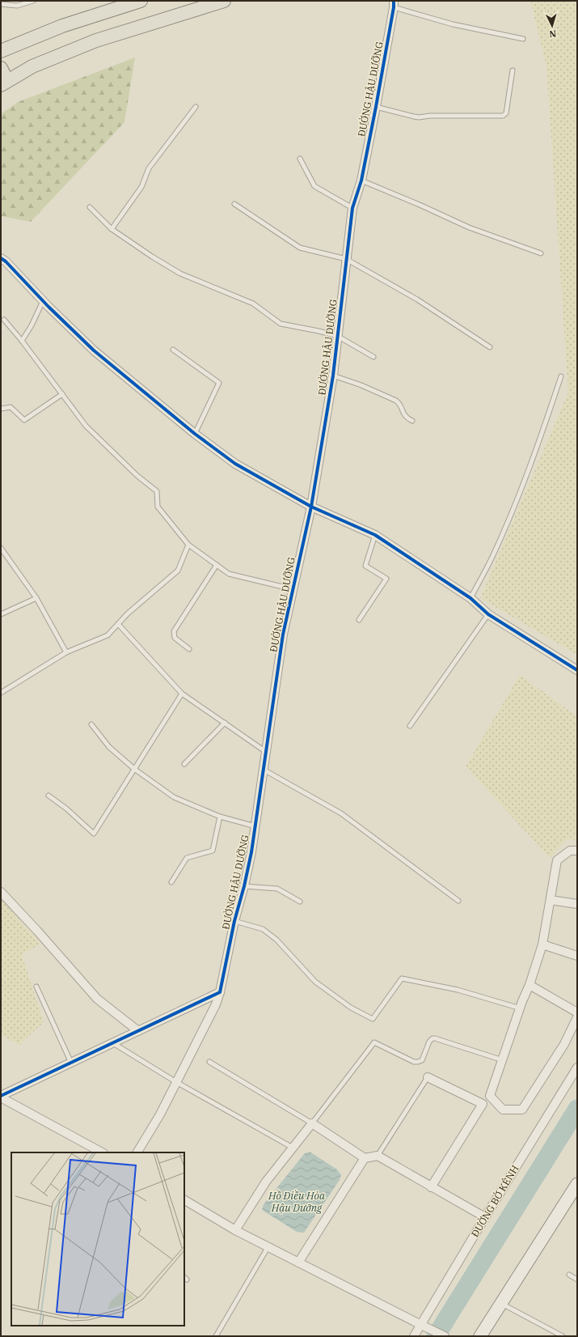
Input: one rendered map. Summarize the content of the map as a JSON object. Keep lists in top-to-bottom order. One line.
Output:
{"streets":{"street":["ĐƯỜNG HẬU DƯỠNG","ĐƯỜNG BỜ KÊNH"]},"water":["Hồ Điều Hòa Hậu Dưỡng"],"north":"bottom"}
